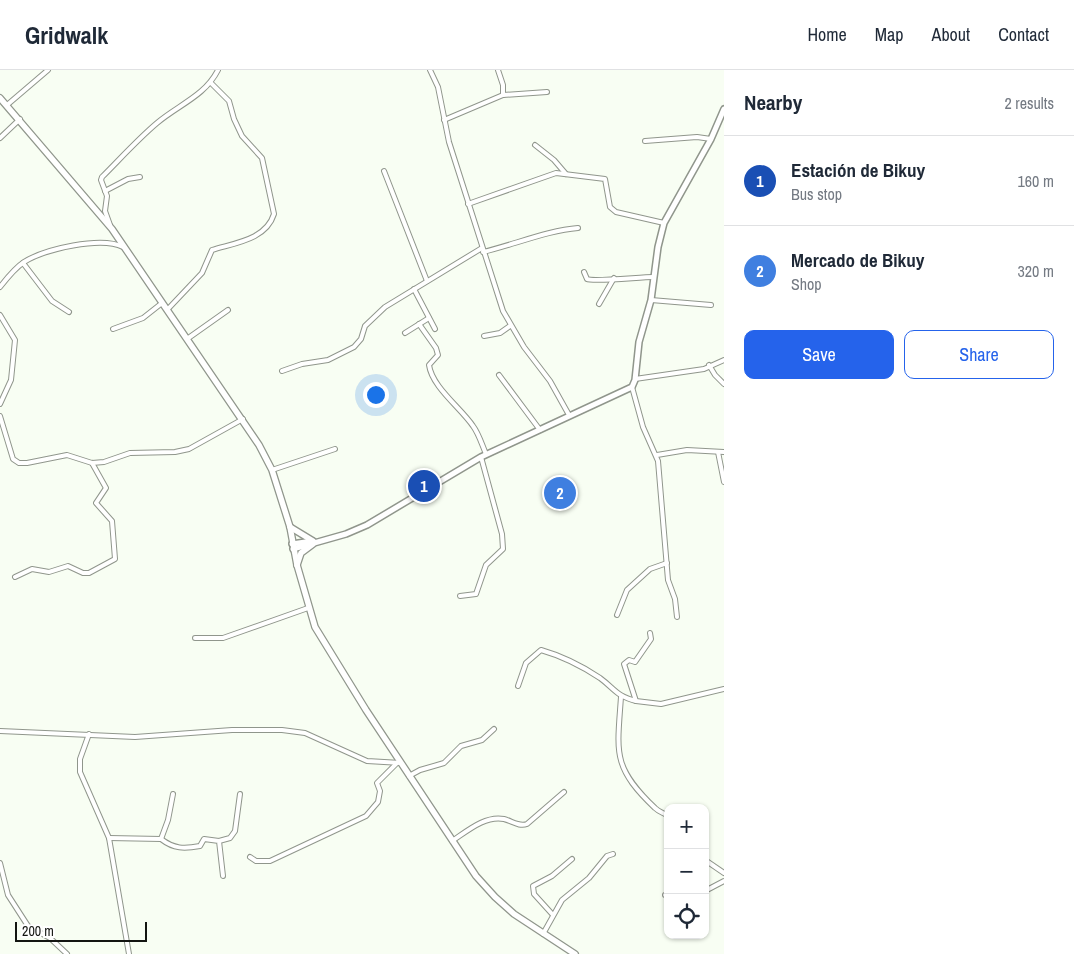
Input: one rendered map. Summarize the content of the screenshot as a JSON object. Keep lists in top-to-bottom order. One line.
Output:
{"scale_bar":"200 m","page":{"header":"Gridwalk","nav":["Home","Map","About","Contact"],"heading":["Nearby","2 results"],"list":[{"mark":"1","name":"Estación de Bikuy","note":"Bus stop","value":"160 m"},{"mark":"2","name":"Mercado de Bikuy","note":"Shop","value":"320 m"}],"buttons":["Save","Share"],"pins":["1","2"],"map_buttons":["+","−"],"scale":"200 m"}}
